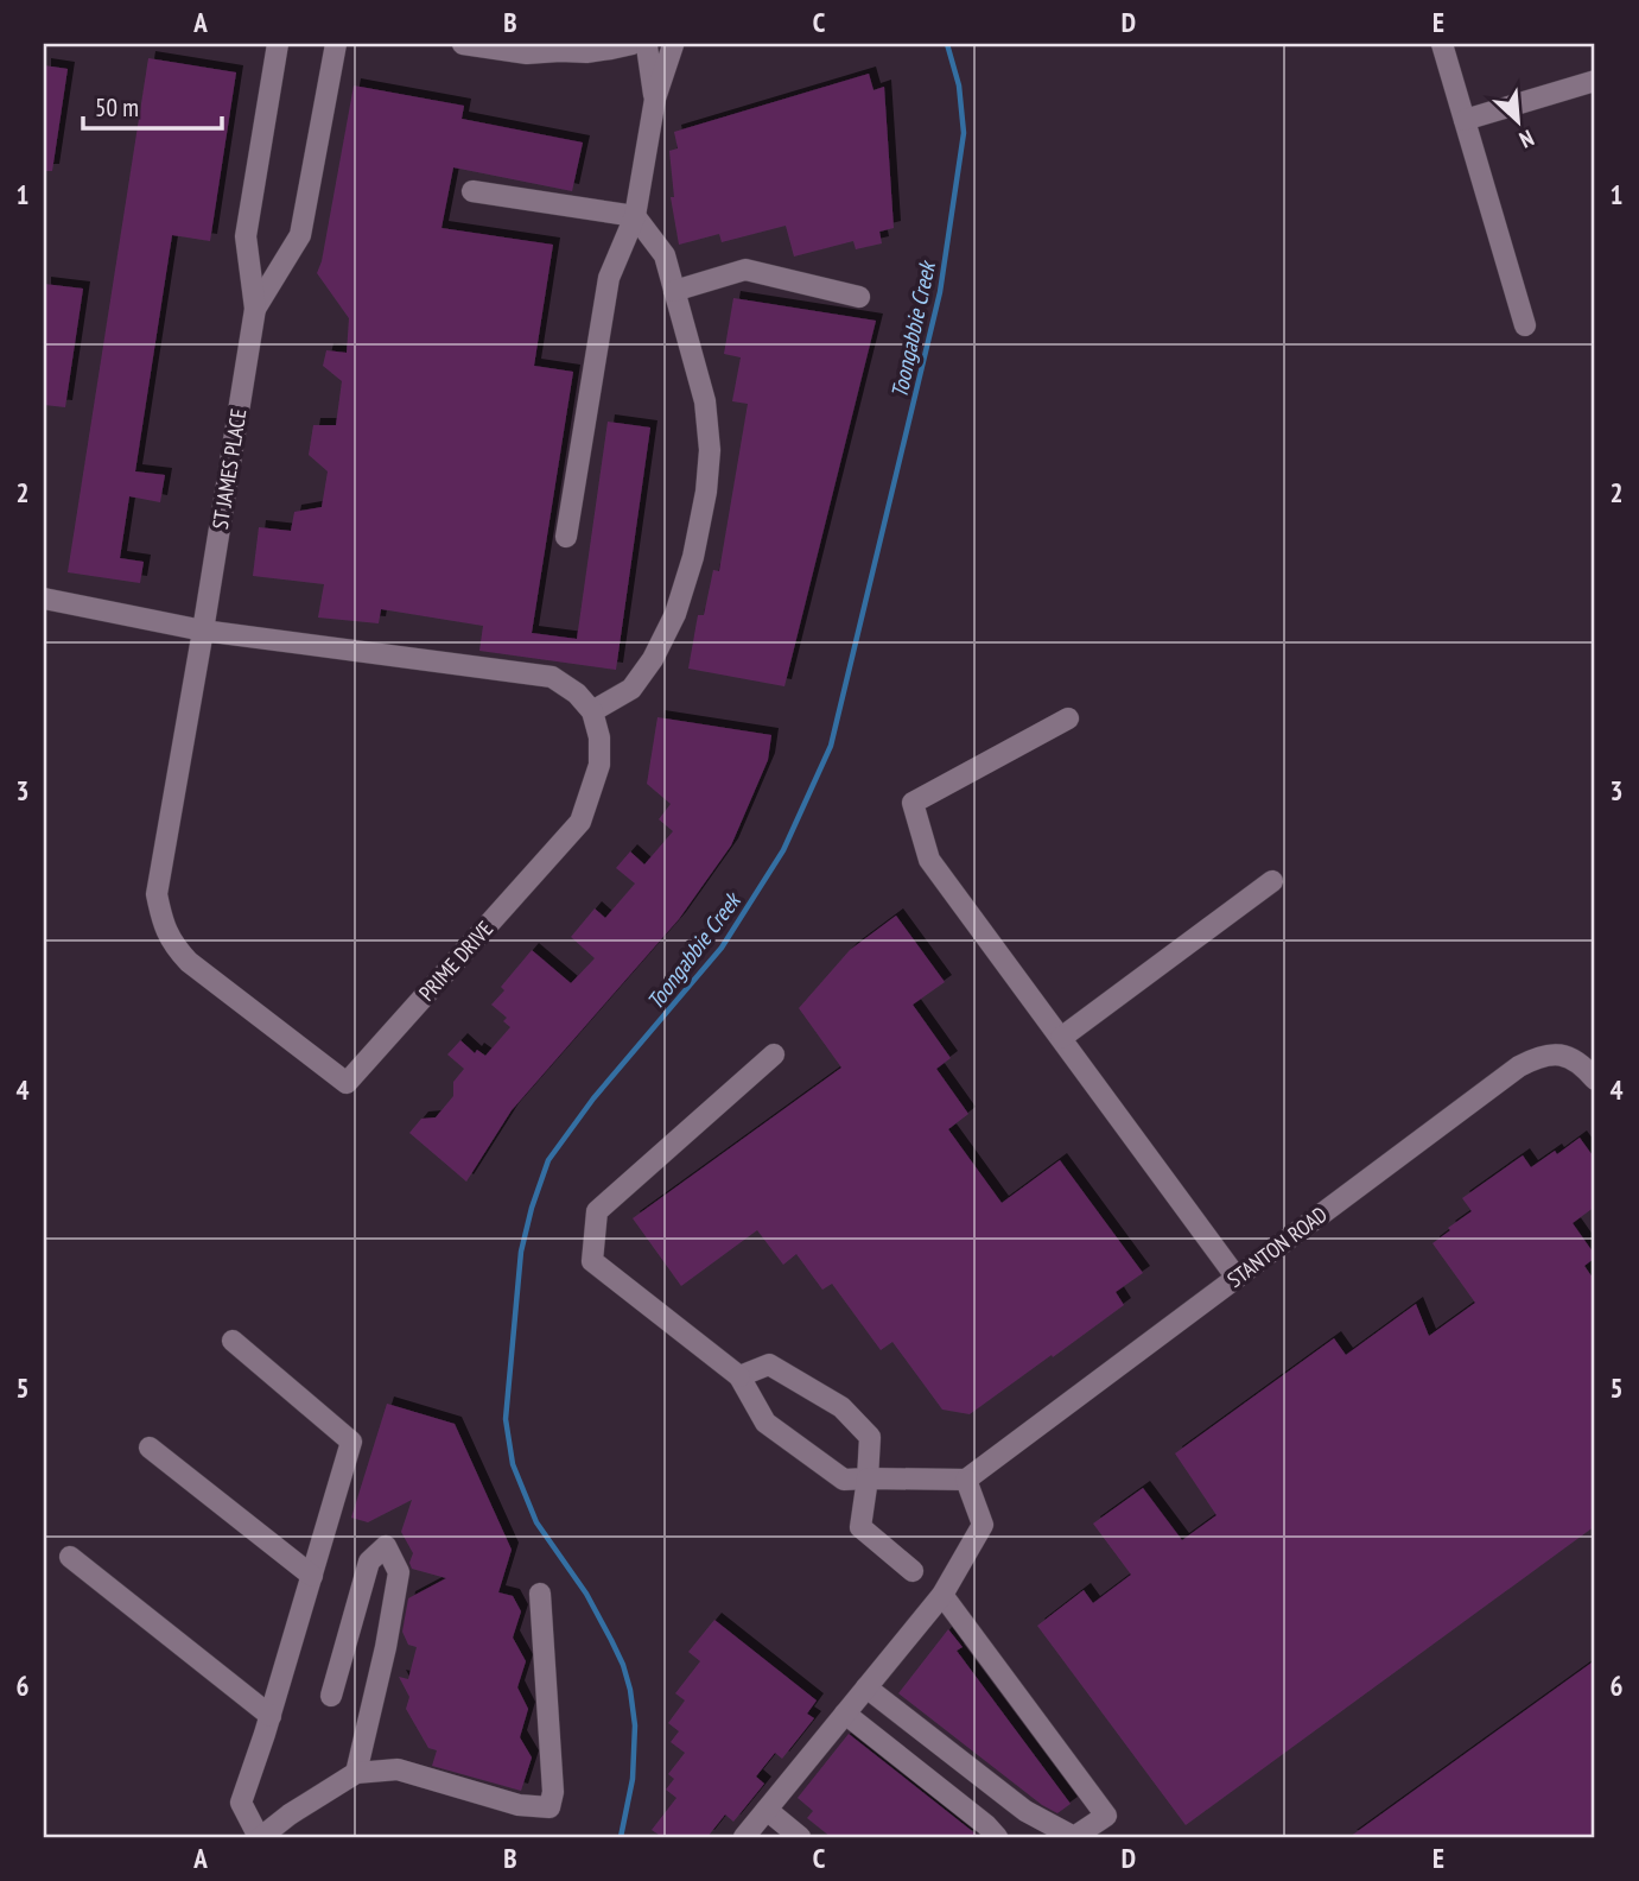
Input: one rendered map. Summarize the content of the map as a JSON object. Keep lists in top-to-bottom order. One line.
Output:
{"streets":{"street":["ST JAMES PLACE","PRIME DRIVE","STANTON ROAD"]},"crossings":[["ST JAMES PLACE","PRIME DRIVE"]],"water":["Toongabbie Creek"],"scale_bar":"50 m","north":"bottom right","grid":{"columns":["A","B","C","D","E"],"rows":["1","2","3","4","5","6"]}}
